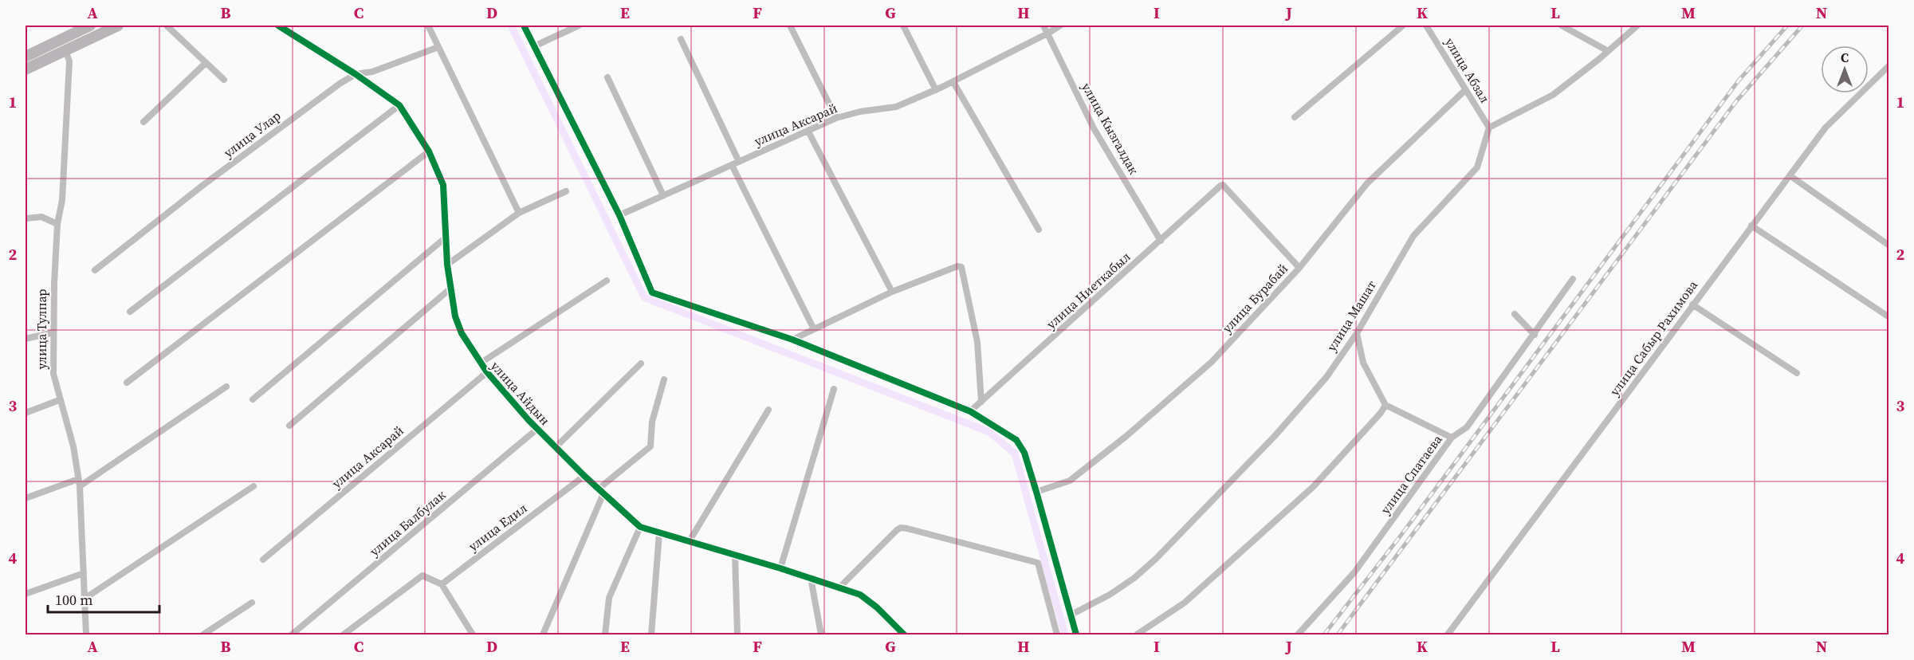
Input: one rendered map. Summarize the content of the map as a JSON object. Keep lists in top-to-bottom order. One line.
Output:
{"streets":{"street":["улица Абзал","улица Аксарай","улица Кызгалдак","улица Улар","улица Ниеткабыл","улица Бурабай","улица Машат","улица Тулпар","улица Сабыр Рахимова","улица Айдын","улица Спатаева","улица Балбулак","улица Едил"]},"crossings":[["улица Абзал","улица Бурабай"],["улица Абзал","улица Машат"],["улица Аксарай","улица Кызгалдак"],["улица Аксарай","улица Айдын"],["улица Кызгалдак","улица Ниеткабыл"],["улица Улар","улица Айдын"],["улица Ниеткабыл","улица Бурабай"],["улица Айдын","улица Балбулак"],["улица Айдын","улица Едил"]],"scale_bar":"100 m","north":"top","grid":{"columns":["A","B","C","D","E","F","G","H","I","J","K","L","M","N"],"rows":["1","2","3","4"]}}
